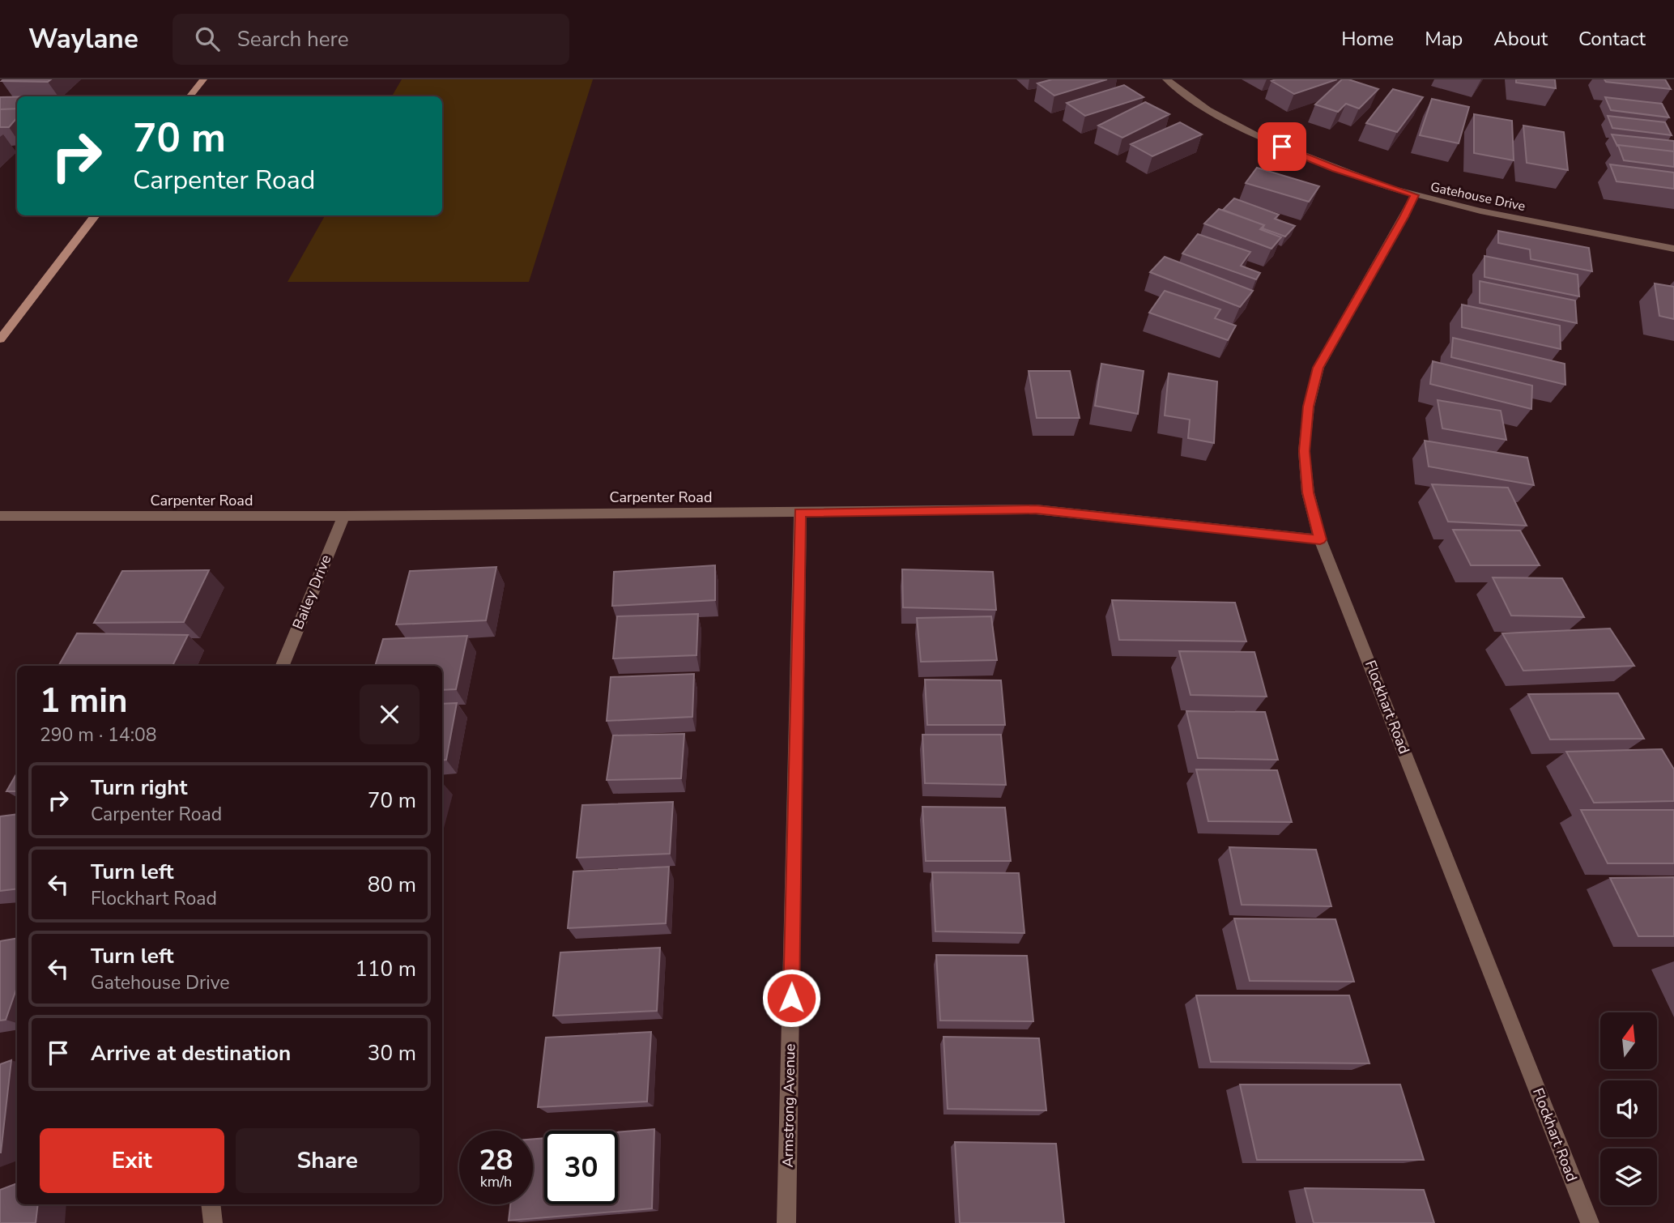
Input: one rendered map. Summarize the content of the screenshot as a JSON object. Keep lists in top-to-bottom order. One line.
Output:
{"streets":{"street":["Gatehouse Drive","Carpenter Road","Bailey Drive","Flockhart Road","Armstrong Avenue"]},"crossings":[["Gatehouse Drive","Flockhart Road"],["Carpenter Road","Bailey Drive"],["Carpenter Road","Flockhart Road"],["Carpenter Road","Armstrong Avenue"]],"north":"top","page":{"header":"Waylane","search":"Search here","nav":["Home","Map","About","Contact"],"turn":["70 m","Carpenter Road"],"heading":["1 min","290 m · 14:08"],"list":[{"name":"Turn right","note":"Carpenter Road","value":"70 m"},{"name":"Turn left","note":"Flockhart Road","value":"80 m"},{"name":"Turn left","note":"Gatehouse Drive","value":"110 m"},{"name":"Arrive at destination","value":"30 m"}],"buttons":["Exit","Share"],"speed":"28 km/h","limit":"30"}}
